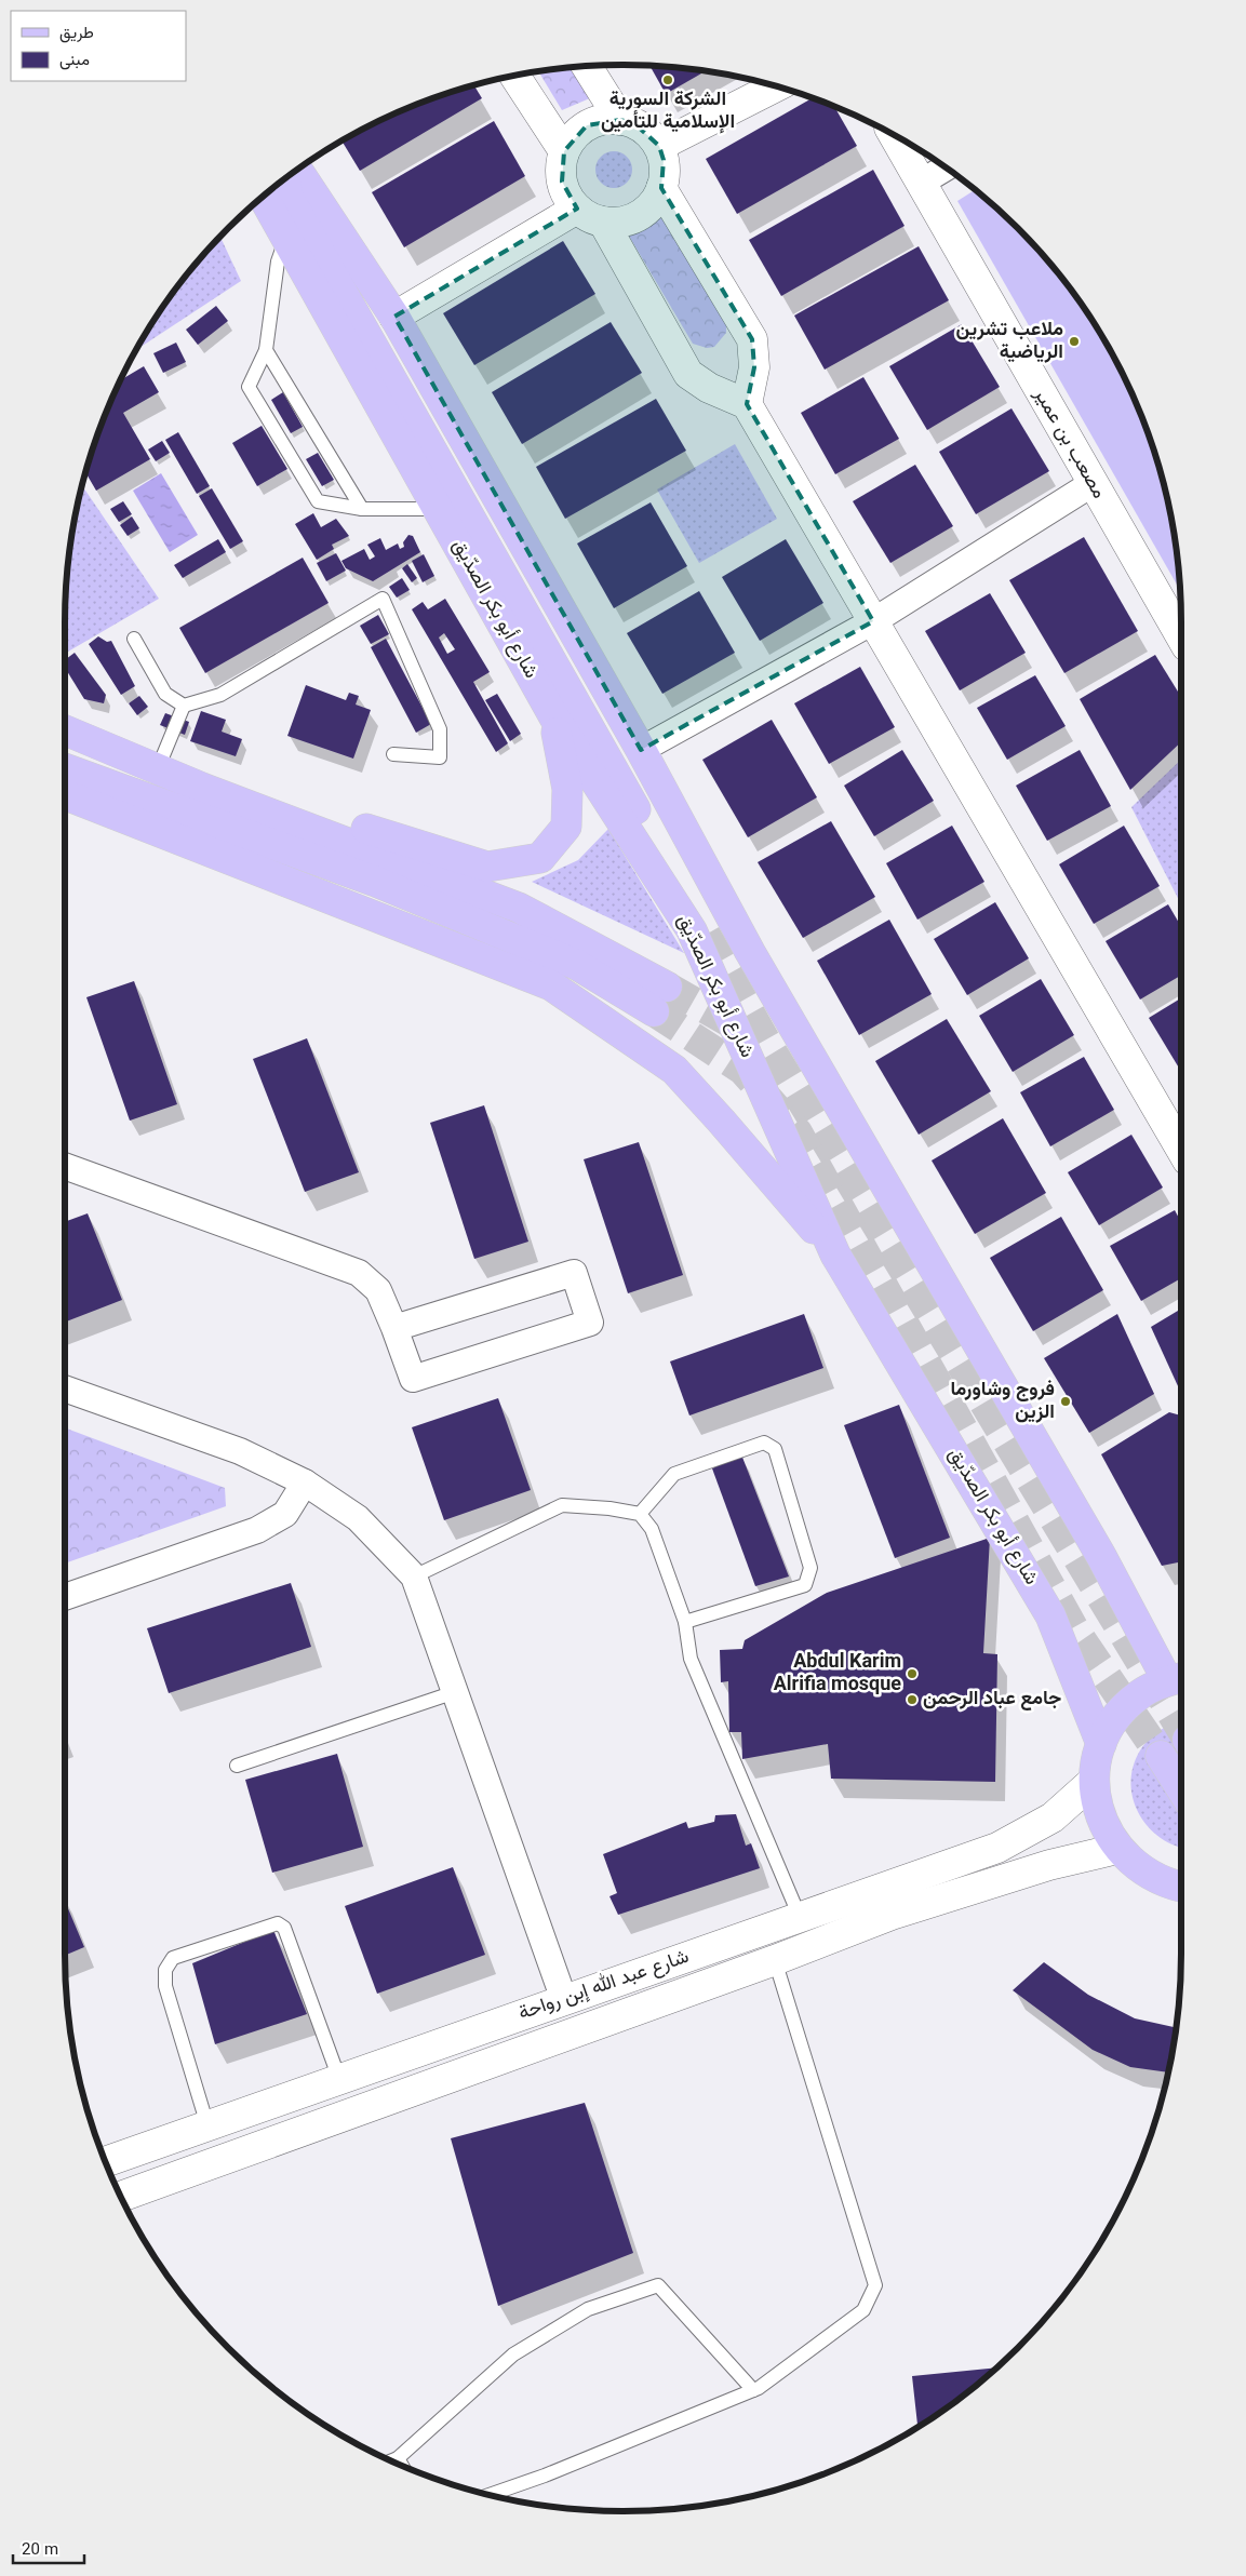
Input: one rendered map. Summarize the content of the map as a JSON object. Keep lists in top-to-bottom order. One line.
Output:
{"streets":{"main road":["شارع أبو بكر الصدّيق"],"street":["مصعب بن عمير","شارع عبد الله إبن رواحة"]},"places":["الشركة السورية الإسلامية للتأمين","ملاعب تشرين الرياضية","فروج وشاورما الزين","Abdul Karim Alrifia mosque","جامع عباد الرحمن"],"legend":["طريق","مبنى"],"scale_bar":"20 m"}
